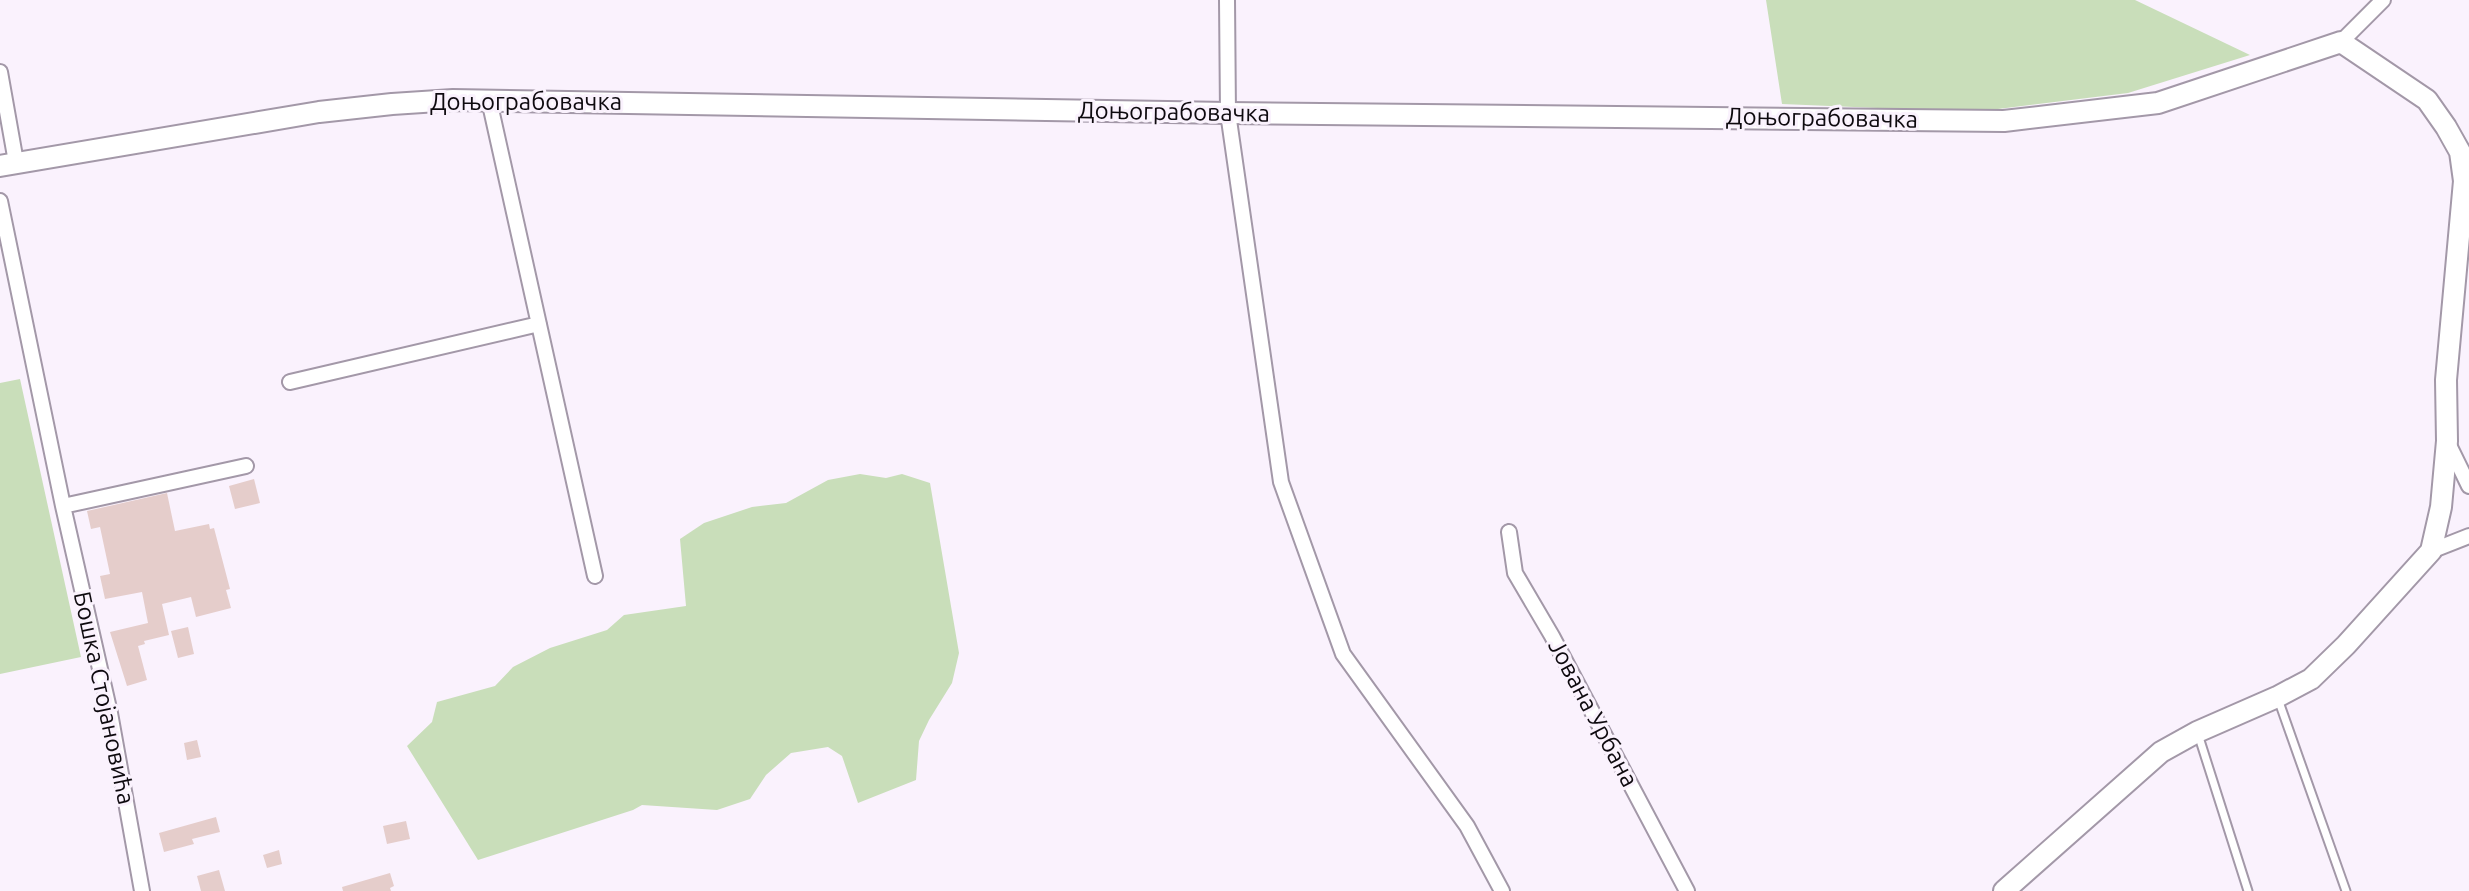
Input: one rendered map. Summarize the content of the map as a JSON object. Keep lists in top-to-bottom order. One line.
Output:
{"streets":{"street":["Доњограбовачка","Бошка Стојановића","Јована Урбана"]}}
